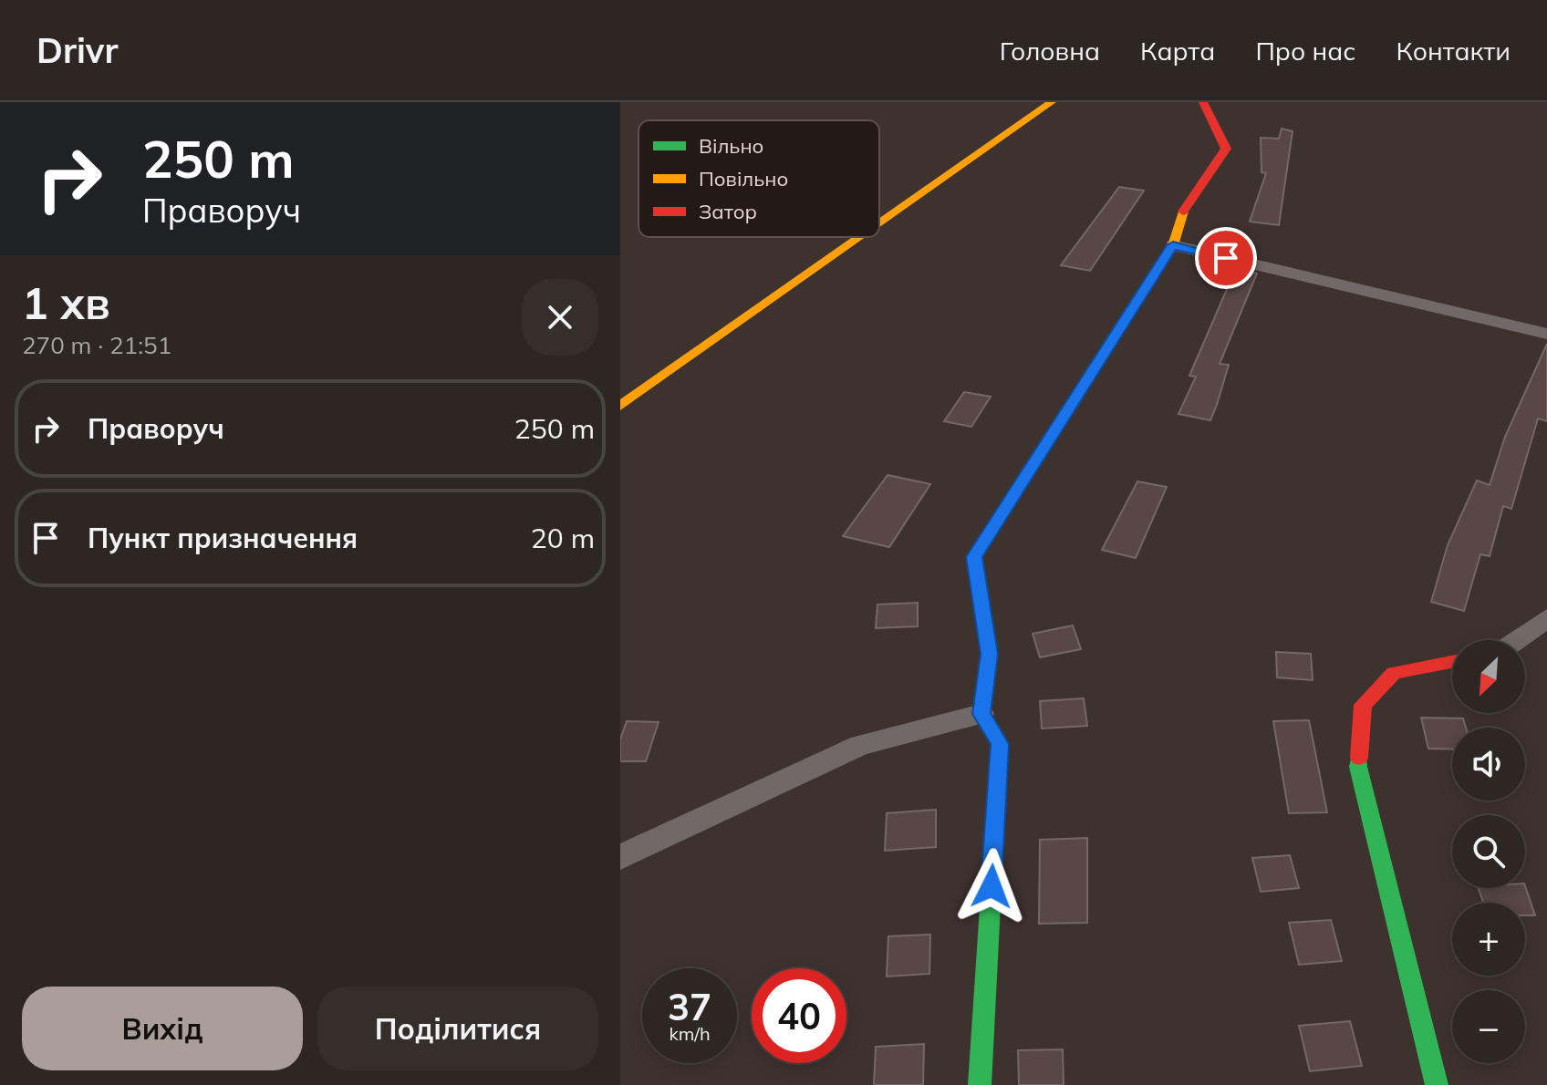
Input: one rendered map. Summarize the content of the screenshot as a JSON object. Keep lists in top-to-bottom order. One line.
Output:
{"legend":["Вільно","Повільно","Затор"],"north":"bottom left","page":{"header":"Drivr","nav":["Головна","Карта","Про нас","Контакти"],"turn":["250 m","Праворуч"],"heading":["1 хв","270 m · 21:51"],"list":[{"name":"Праворуч","value":"250 m"},{"name":"Пункт призначення","value":"20 m"}],"map_buttons":["+","−"],"speed":"37 km/h","limit":"40","buttons":["Вихід","Поділитися"]}}
